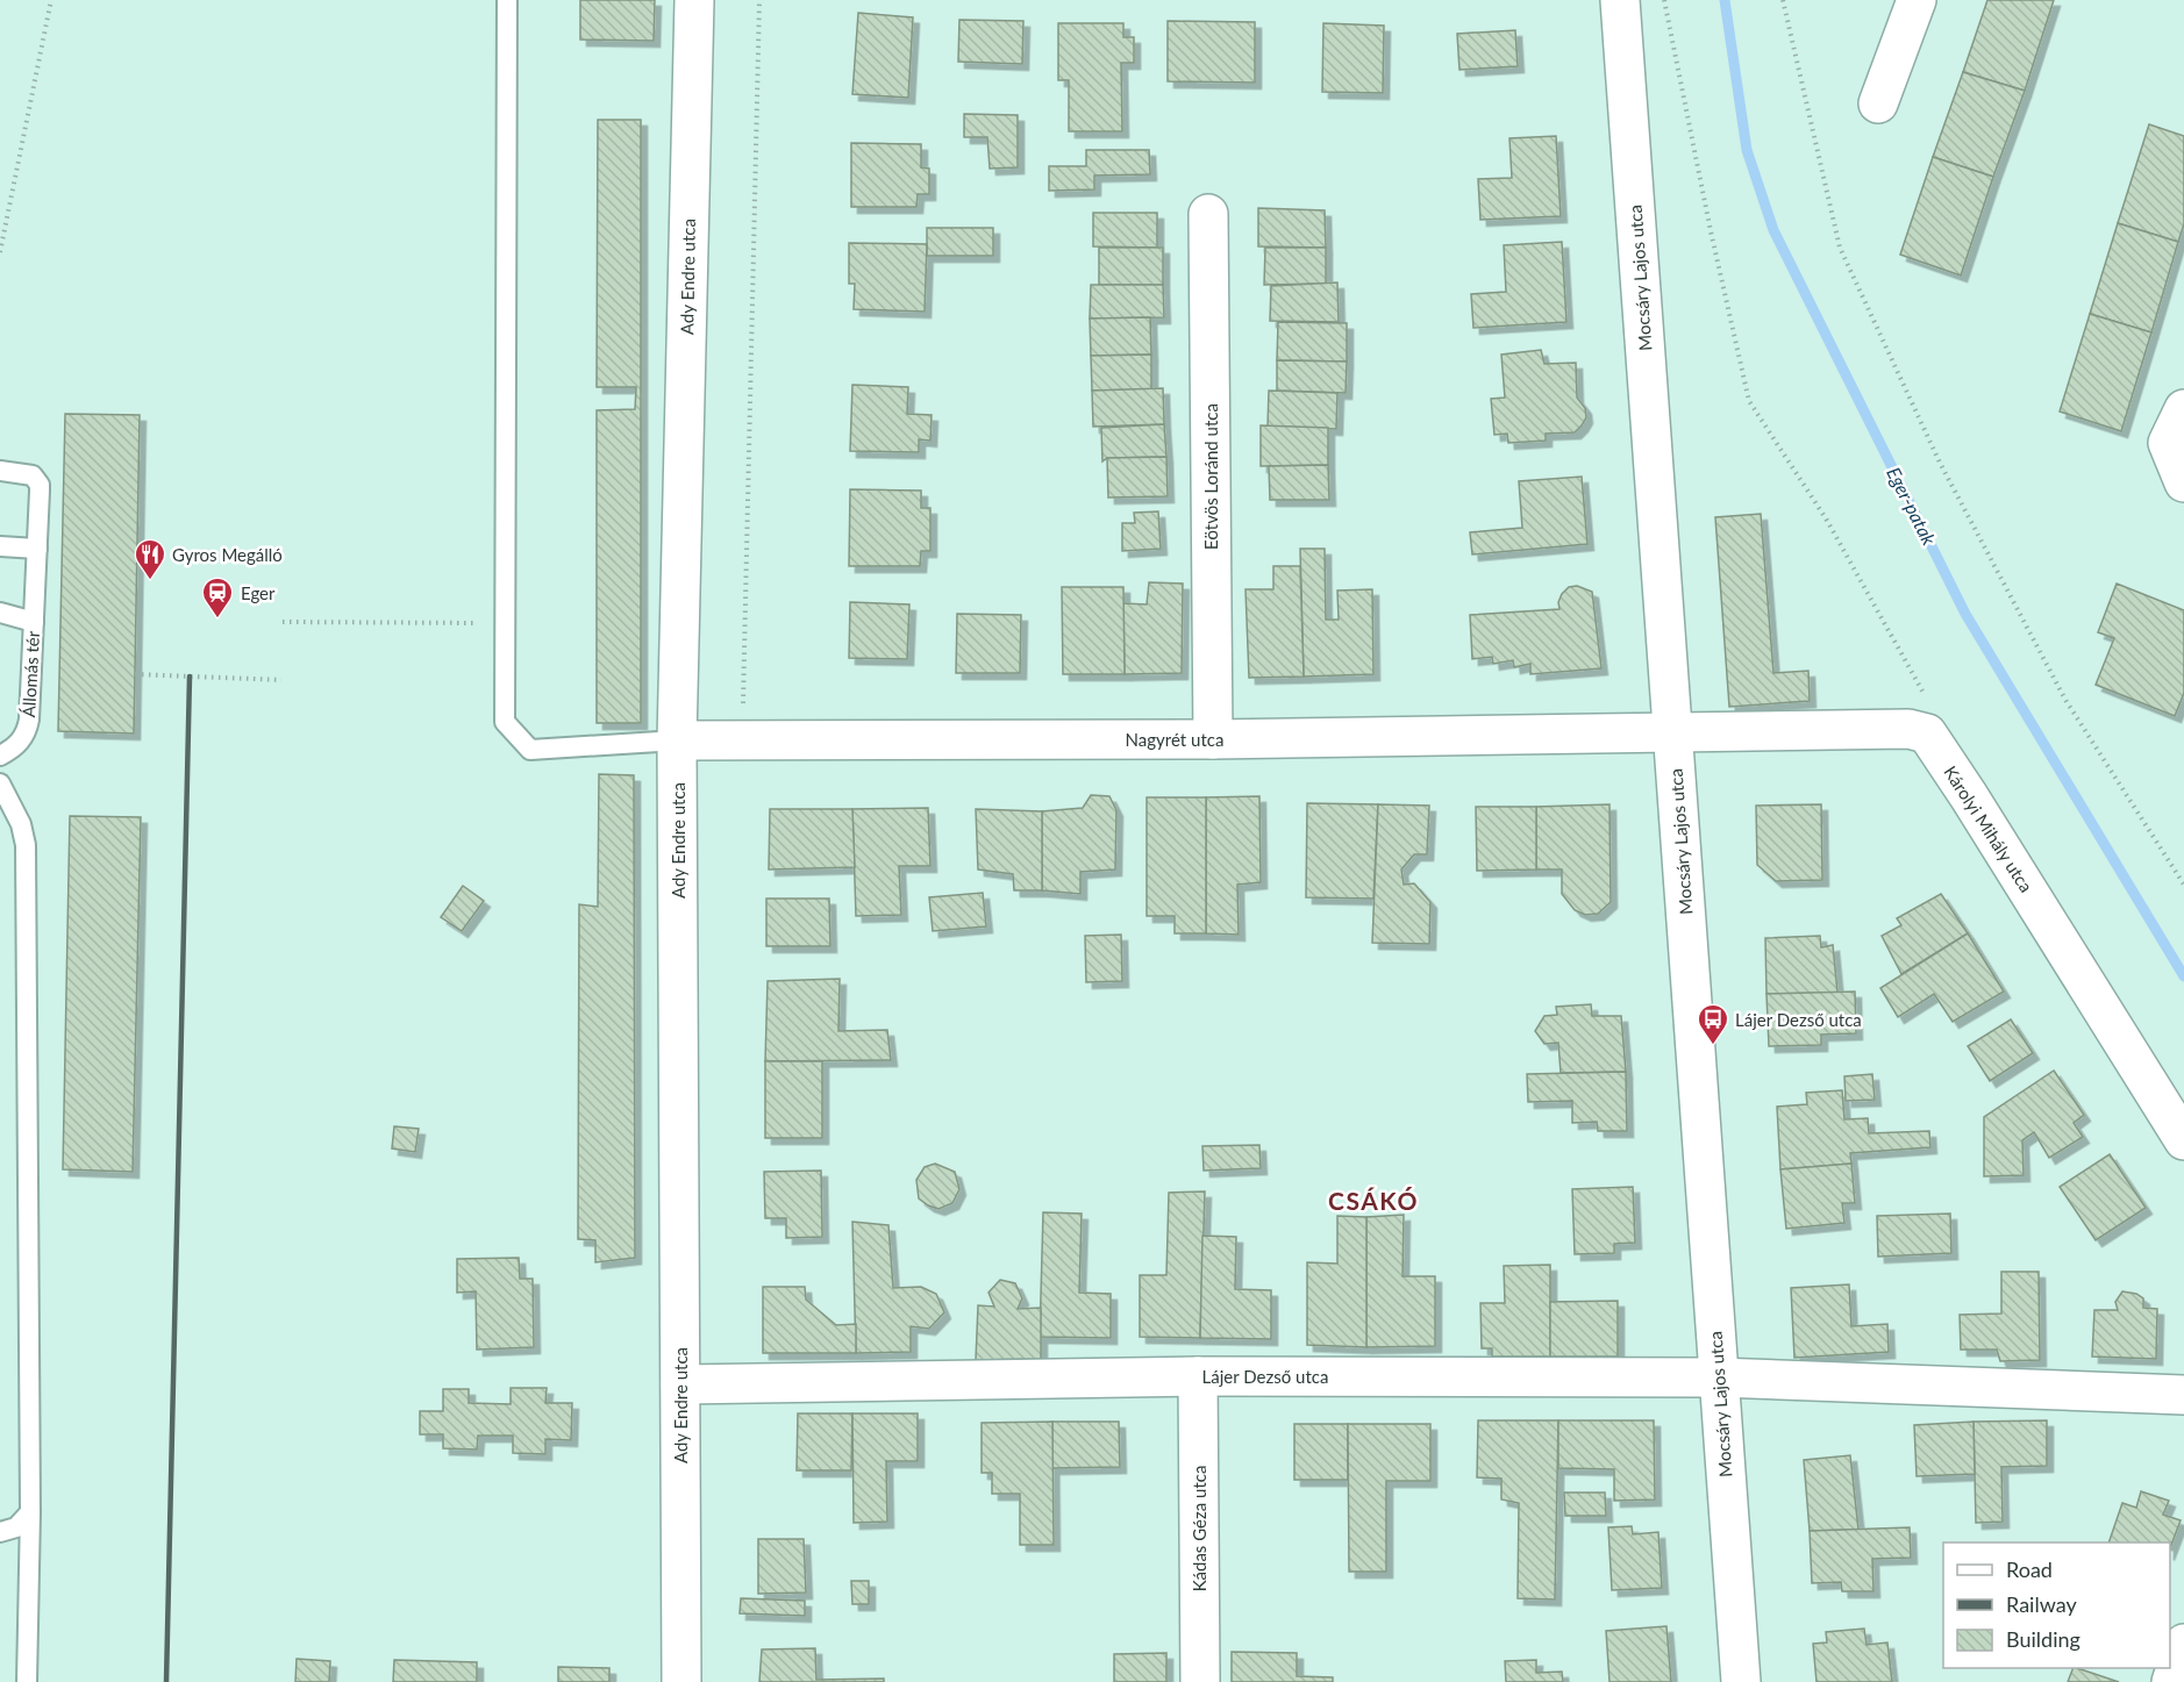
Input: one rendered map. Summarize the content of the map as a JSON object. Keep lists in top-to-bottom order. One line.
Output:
{"streets":{"street":["Ady Endre utca","Mocsáry Lajos utca","Eötvös Loránd utca","Nagyrét utca","Károlyi Mihály utca","Lájer Dezső utca","Kádas Géza utca"],"lane":["Állomás tér"]},"crossings":[["Ady Endre utca","Nagyrét utca"],["Ady Endre utca","Lájer Dezső utca"],["Mocsáry Lajos utca","Nagyrét utca"],["Mocsáry Lajos utca","Lájer Dezső utca"],["Eötvös Loránd utca","Nagyrét utca"],["Lájer Dezső utca","Kádas Géza utca"]],"districts":["CSÁKÓ"],"water":["Eger-patak"],"places":{"restaurant":["Gyros Megálló"],"station":["Eger"],"bus stop":["Lájer Dezső utca"]},"legend":["Road","Railway","Building"]}
